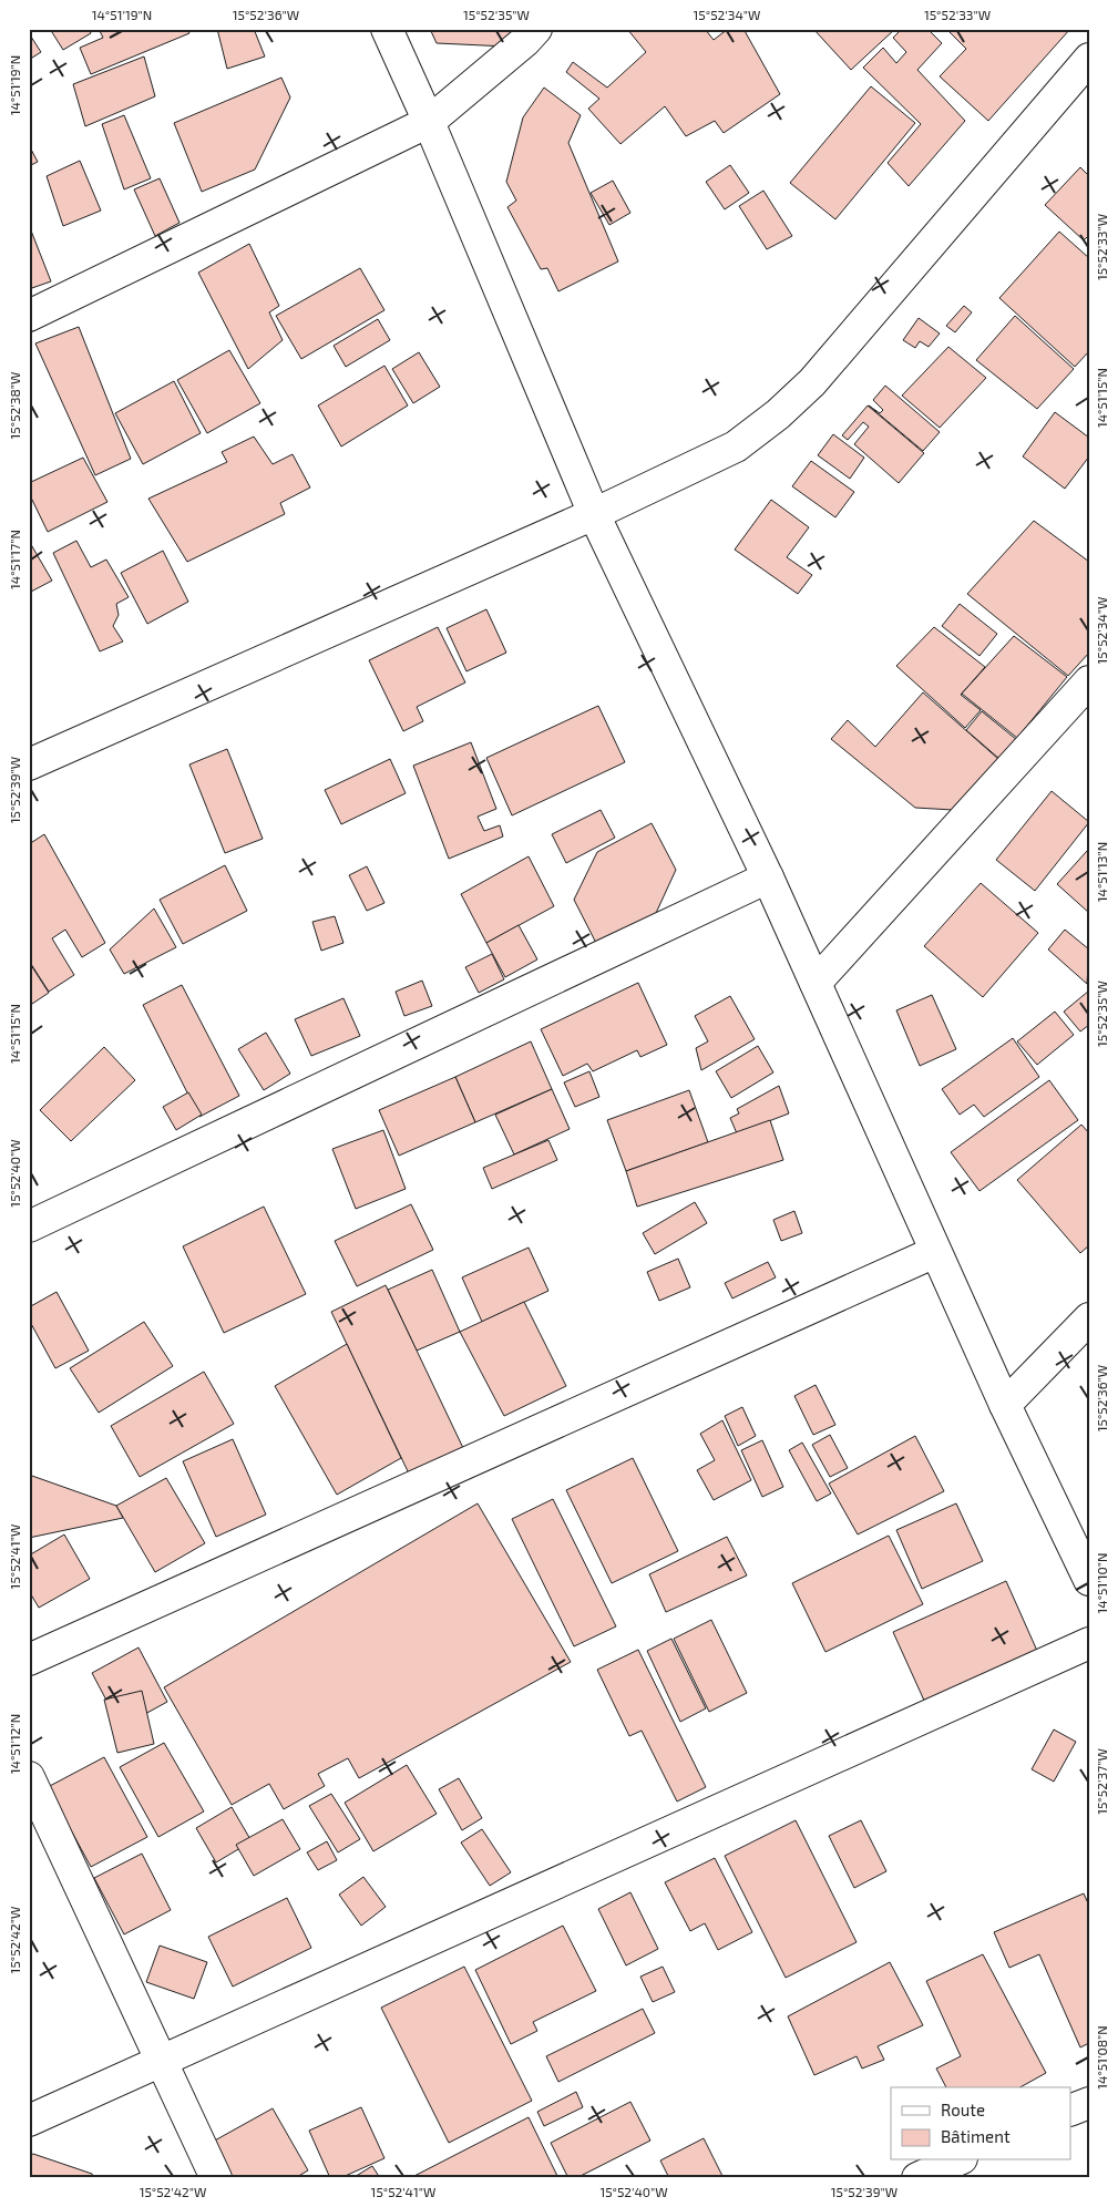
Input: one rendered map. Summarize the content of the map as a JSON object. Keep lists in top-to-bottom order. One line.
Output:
{"legend":["Route","Bâtiment"],"coordinates":["14°51'19\"N","15°52'36\"W","15°52'35\"W","15°52'34\"W","15°52'33\"W","14°51'15\"N","15°52'38\"W","14°51'17\"N","15°52'39\"W","14°51'13\"N","15°52'40\"W","15°52'41\"W","14°51'10\"N","14°51'12\"N","15°52'37\"W","15°52'42\"W","14°51'08\"N"]}
